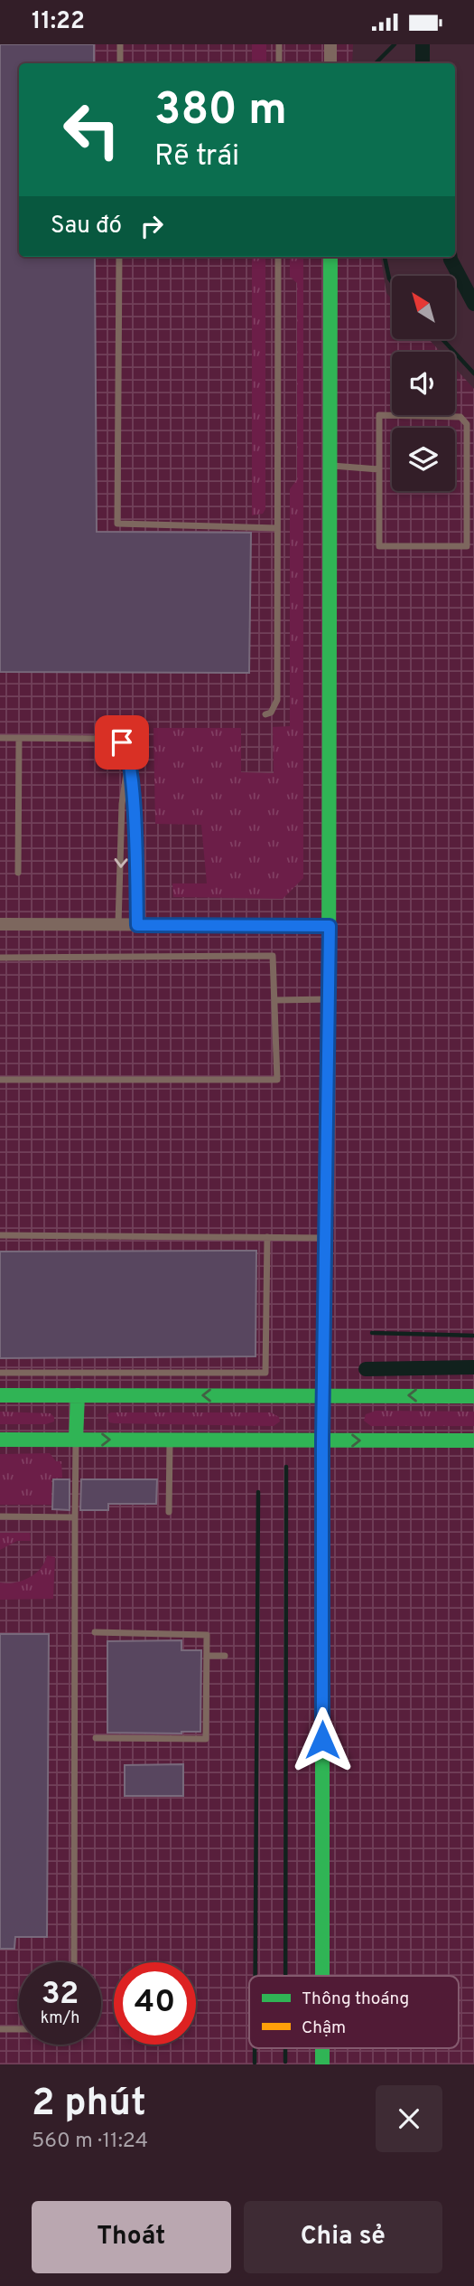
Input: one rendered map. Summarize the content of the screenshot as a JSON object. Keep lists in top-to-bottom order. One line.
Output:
{"legend":["Thông thoáng","Chậm"],"north":"top left","page":{"status":"11:22","turn":["380 m","Rẽ trái"],"then":"Sau đó","speed":"32 km/h","limit":"40","heading":["2 phút","560 m · 11:24"],"buttons":["Thoát","Chia sẻ"]}}
